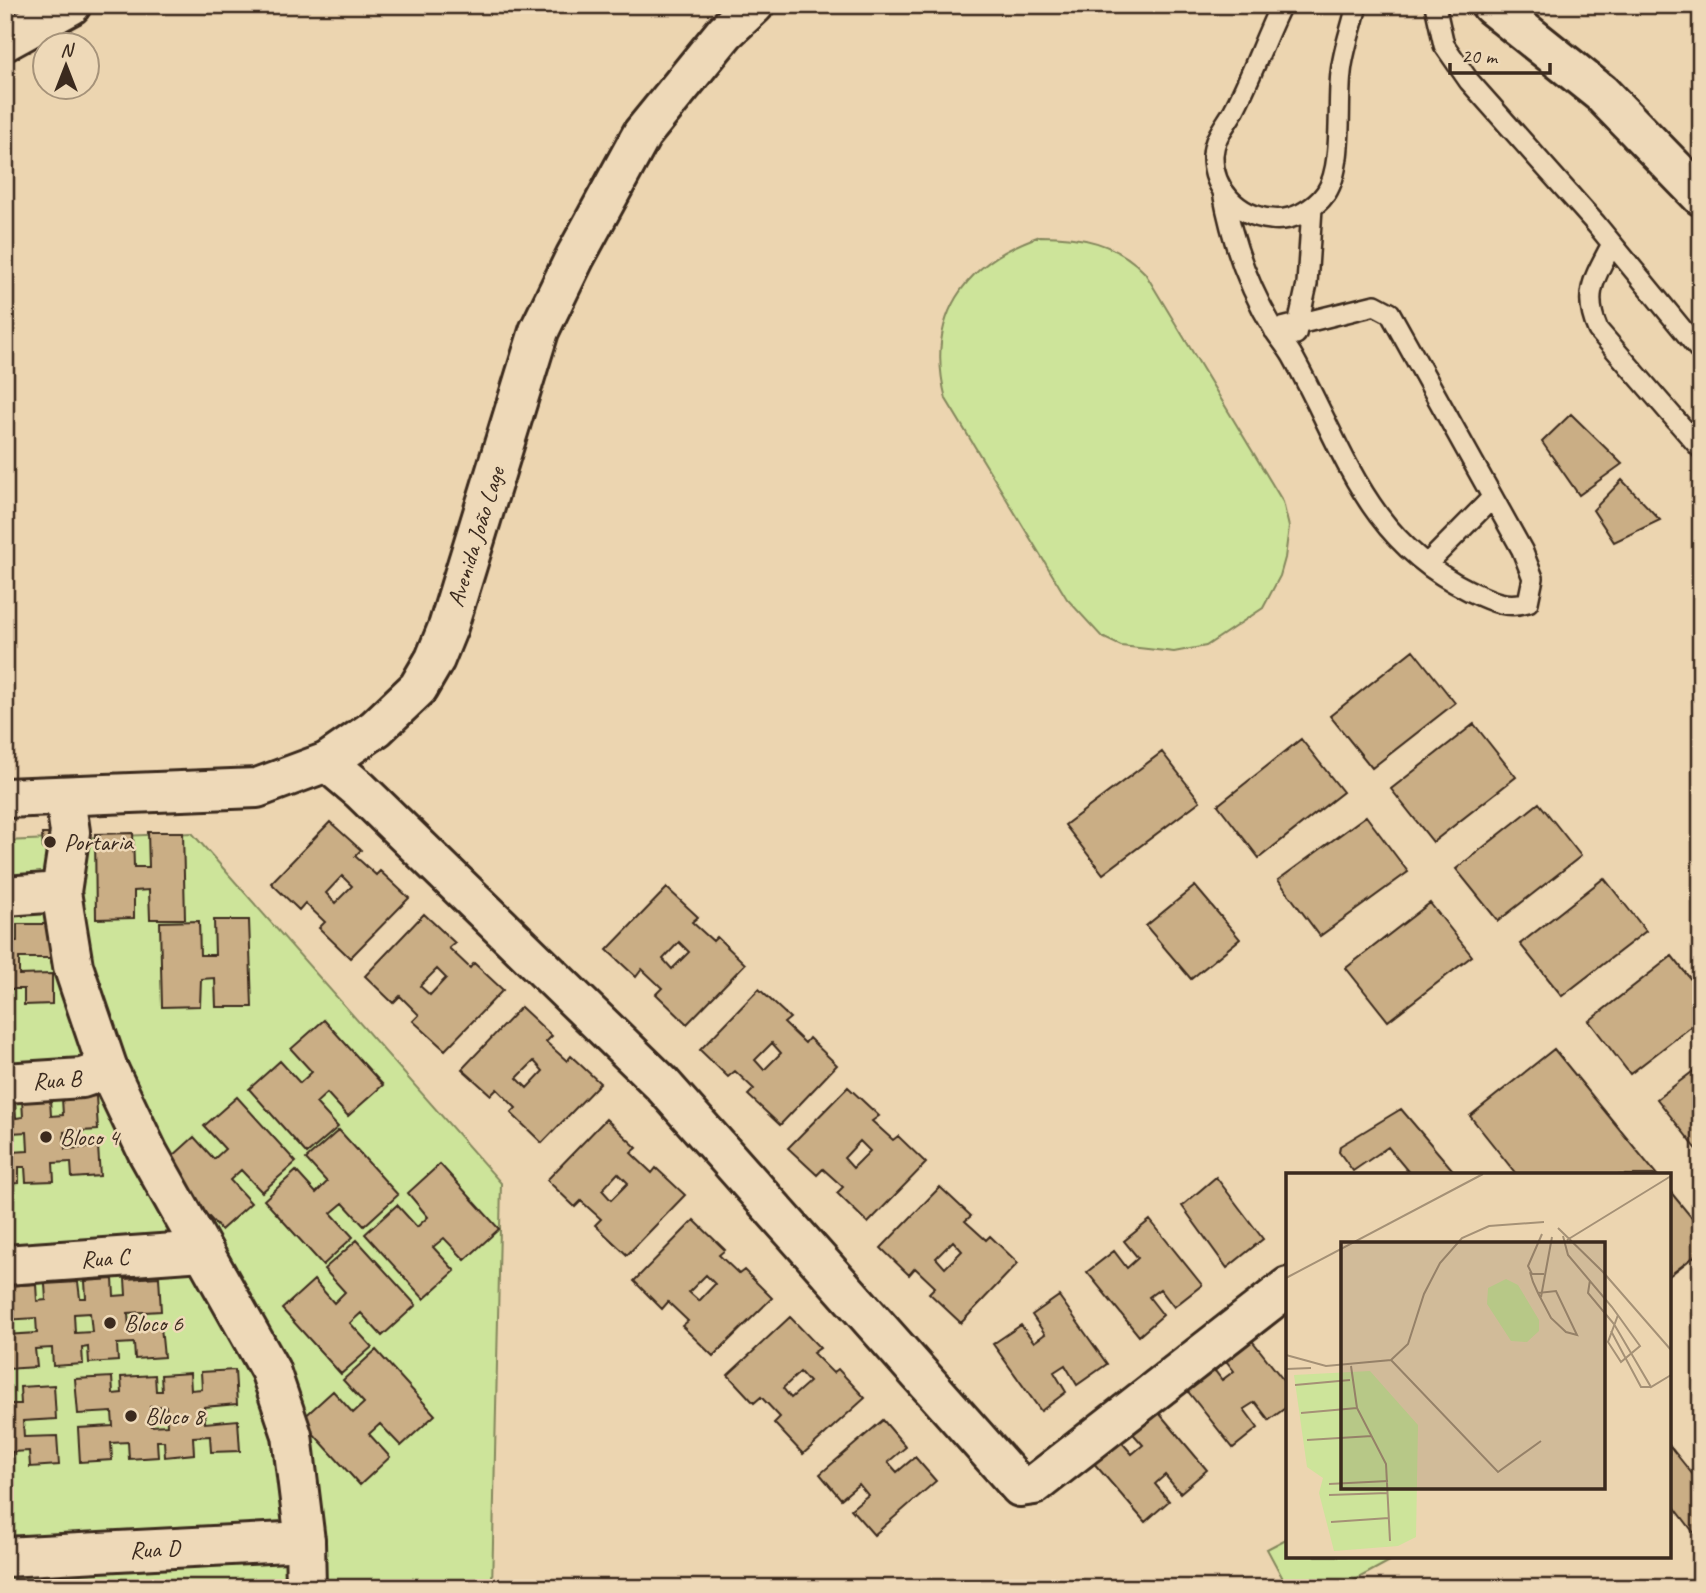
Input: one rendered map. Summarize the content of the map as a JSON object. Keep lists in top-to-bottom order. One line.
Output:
{"streets":{"street":["Avenida João Lage","Rua B","Rua C","Rua D"]},"places":["Portaria","Bloco 4","Bloco 6","Bloco 8"],"scale_bar":"20 m","north":"top"}
